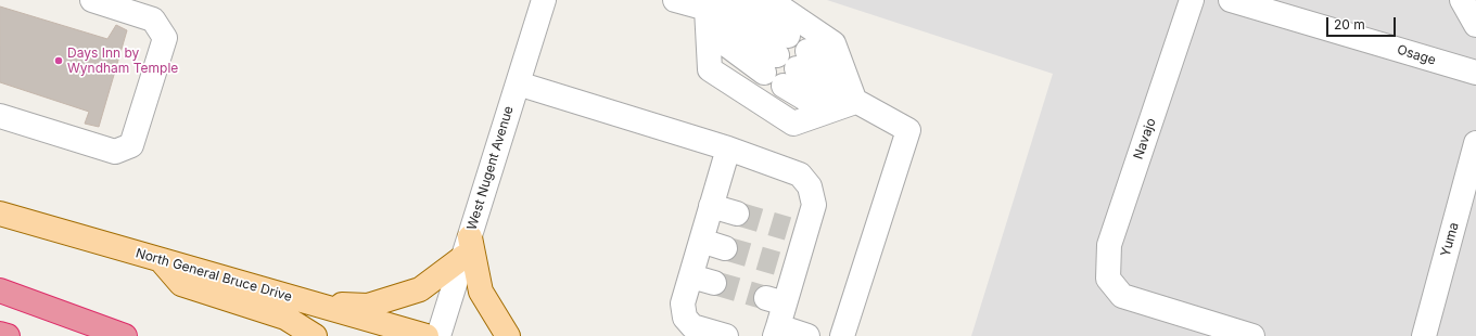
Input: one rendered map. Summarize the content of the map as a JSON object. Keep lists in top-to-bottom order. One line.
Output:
{"streets":{"main road":["North General Bruce Drive"],"street":["Osage","Navajo","West Nugent Avenue","Yuma"]},"places":["Days Inn by Wyndham Temple"],"scale_bar":"20 m"}
